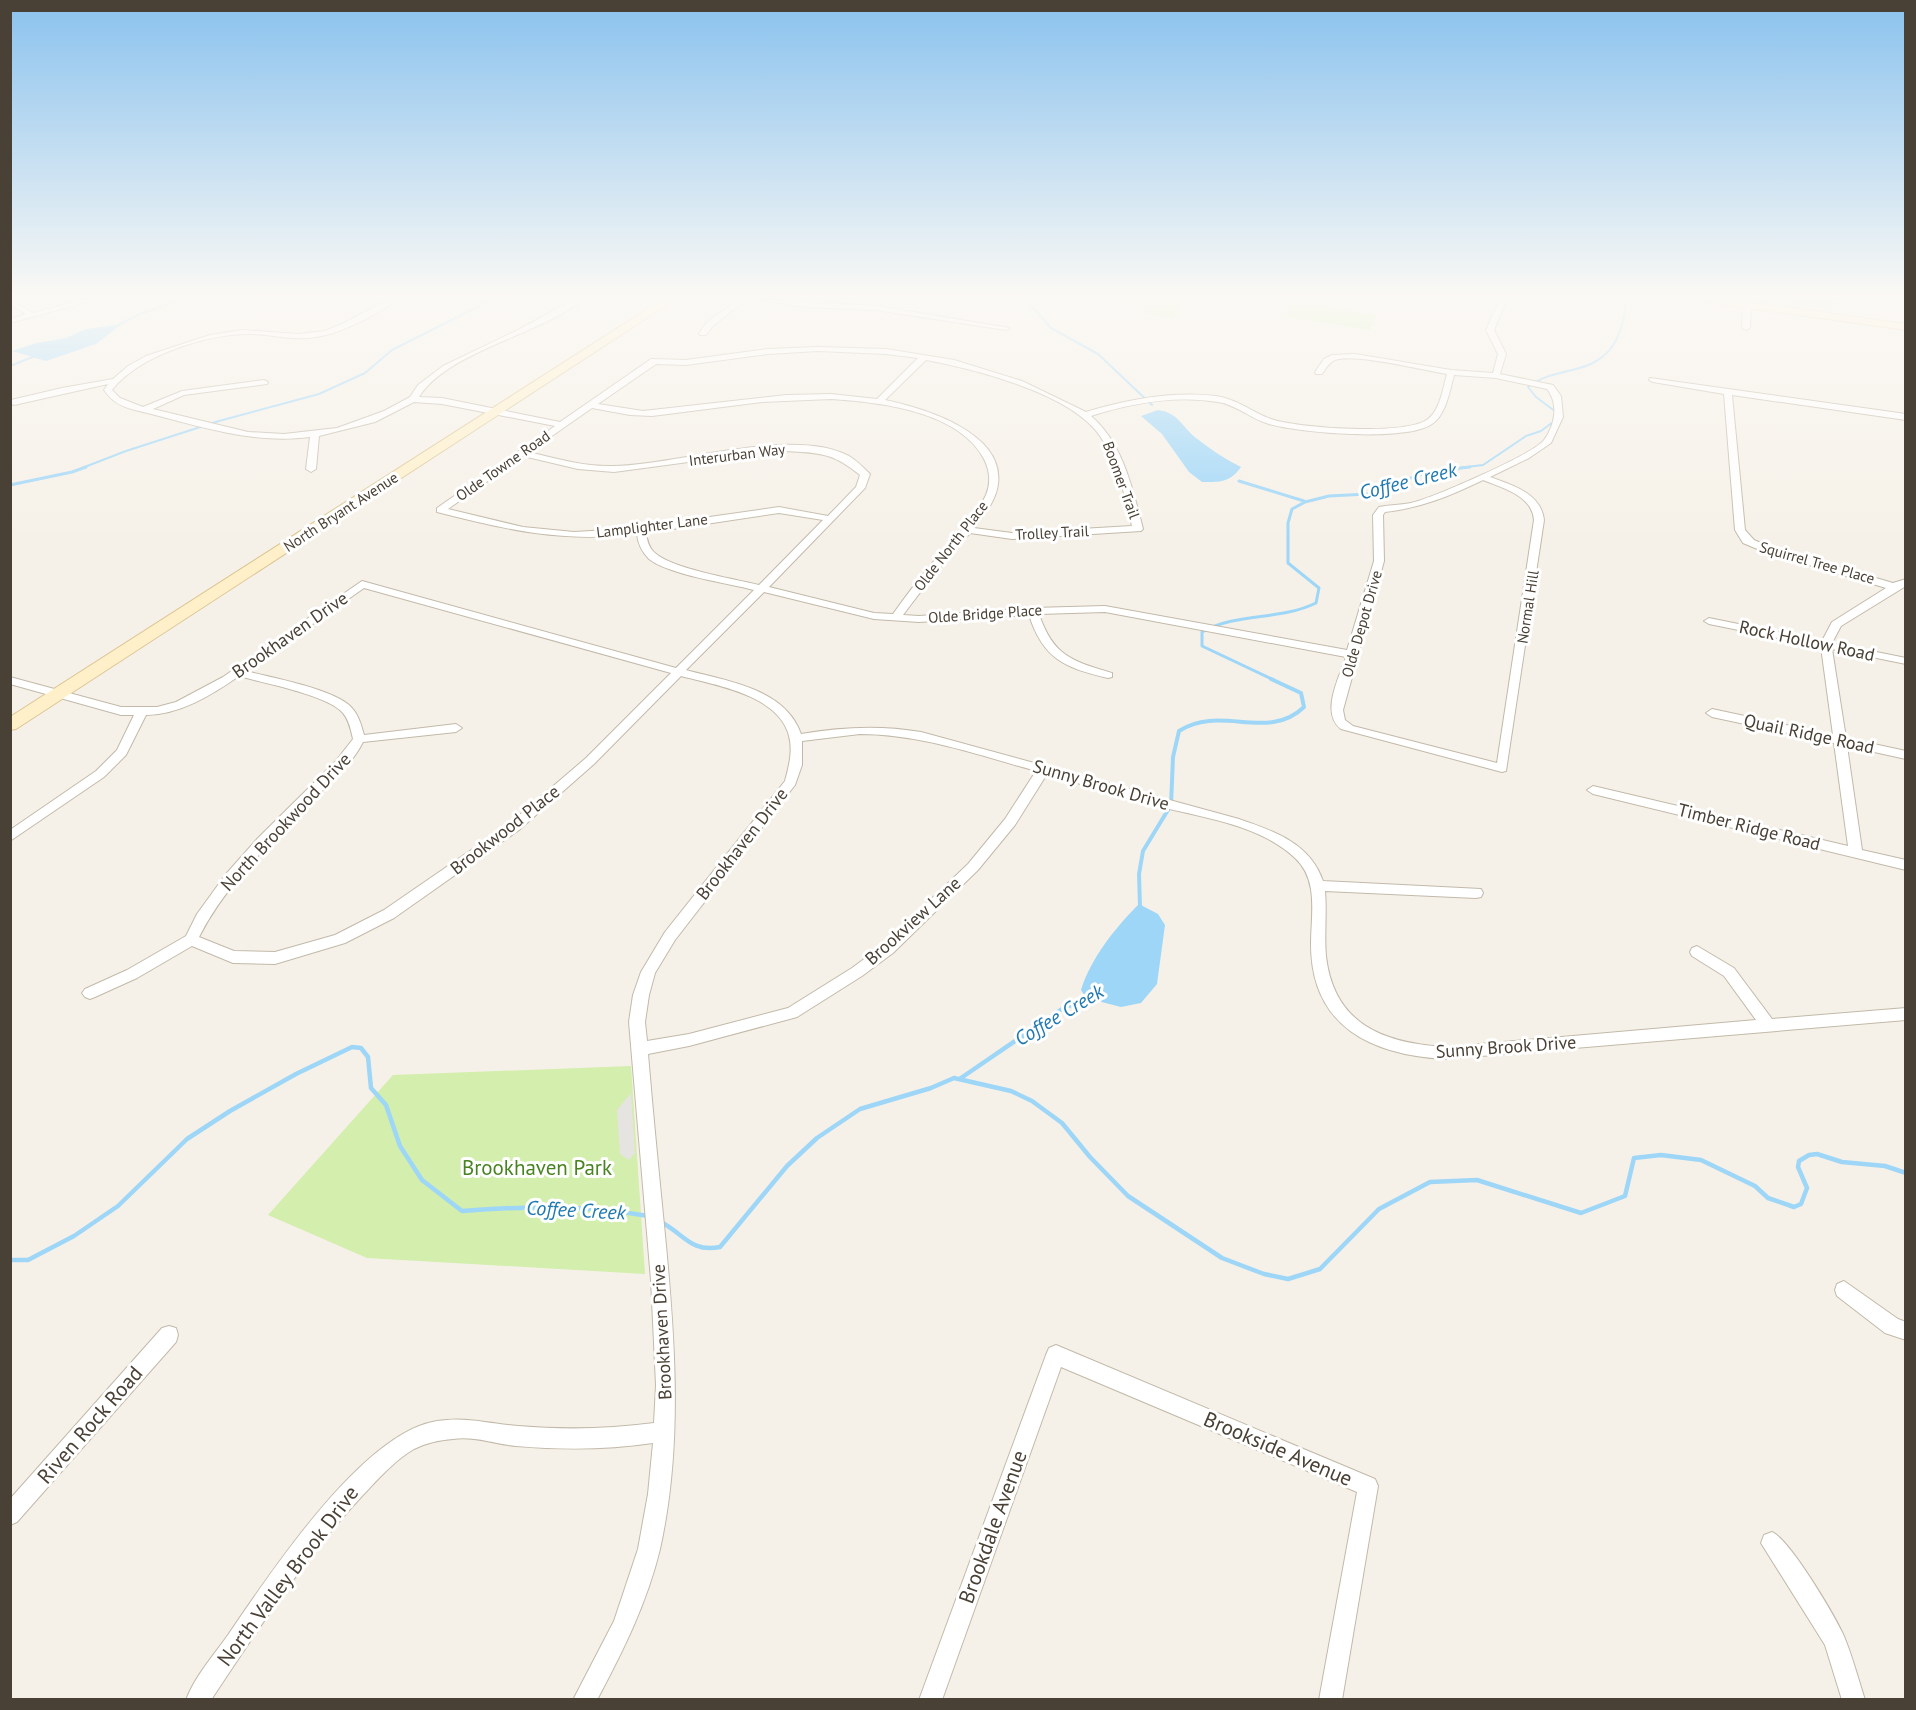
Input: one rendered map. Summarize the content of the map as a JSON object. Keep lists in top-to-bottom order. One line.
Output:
{"streets":{"street":["Interurban Way","Olde Towne Road","Boomer Trail","North Bryant Avenue","Lamplighter Lane","Trolley Trail","Olde North Place","Squirrel Tree Place","Normal Hill","Olde Bridge Place","Olde Depot Drive","Brookhaven Drive","Rock Hollow Road","Quail Ridge Road","Sunny Brook Drive","North Brookwood Drive","Timber Ridge Road","Brookwood Place","Brookview Lane","Riven Rock Road","Brookside Avenue","Brookdale Avenue","North Valley Brook Drive"]},"crossings":[["Interurban Way","Olde Towne Road"],["Interurban Way","Lamplighter Lane"],["Interurban Way","Olde Bridge Place"],["Interurban Way","Brookwood Place"],["Olde Towne Road","Lamplighter Lane"],["Olde Towne Road","Olde North Place"],["Boomer Trail","Trolley Trail"],["North Bryant Avenue","Brookhaven Drive"],["Lamplighter Lane","Olde Bridge Place"],["Trolley Trail","Olde North Place"],["Olde North Place","Olde Bridge Place"],["Normal Hill","Olde Depot Drive"],["Olde Bridge Place","Olde Depot Drive"],["Olde Bridge Place","Brookwood Place"],["Brookhaven Drive","Sunny Brook Drive"],["Brookhaven Drive","North Brookwood Drive"],["Brookhaven Drive","Brookwood Place"],["Brookhaven Drive","Brookview Lane"],["Brookhaven Drive","North Valley Brook Drive"],["Sunny Brook Drive","Brookview Lane"],["North Brookwood Drive","Brookwood Place"],["Brookside Avenue","Brookdale Avenue"]],"water":["Coffee Creek"],"parks":["Brookhaven Park"]}
